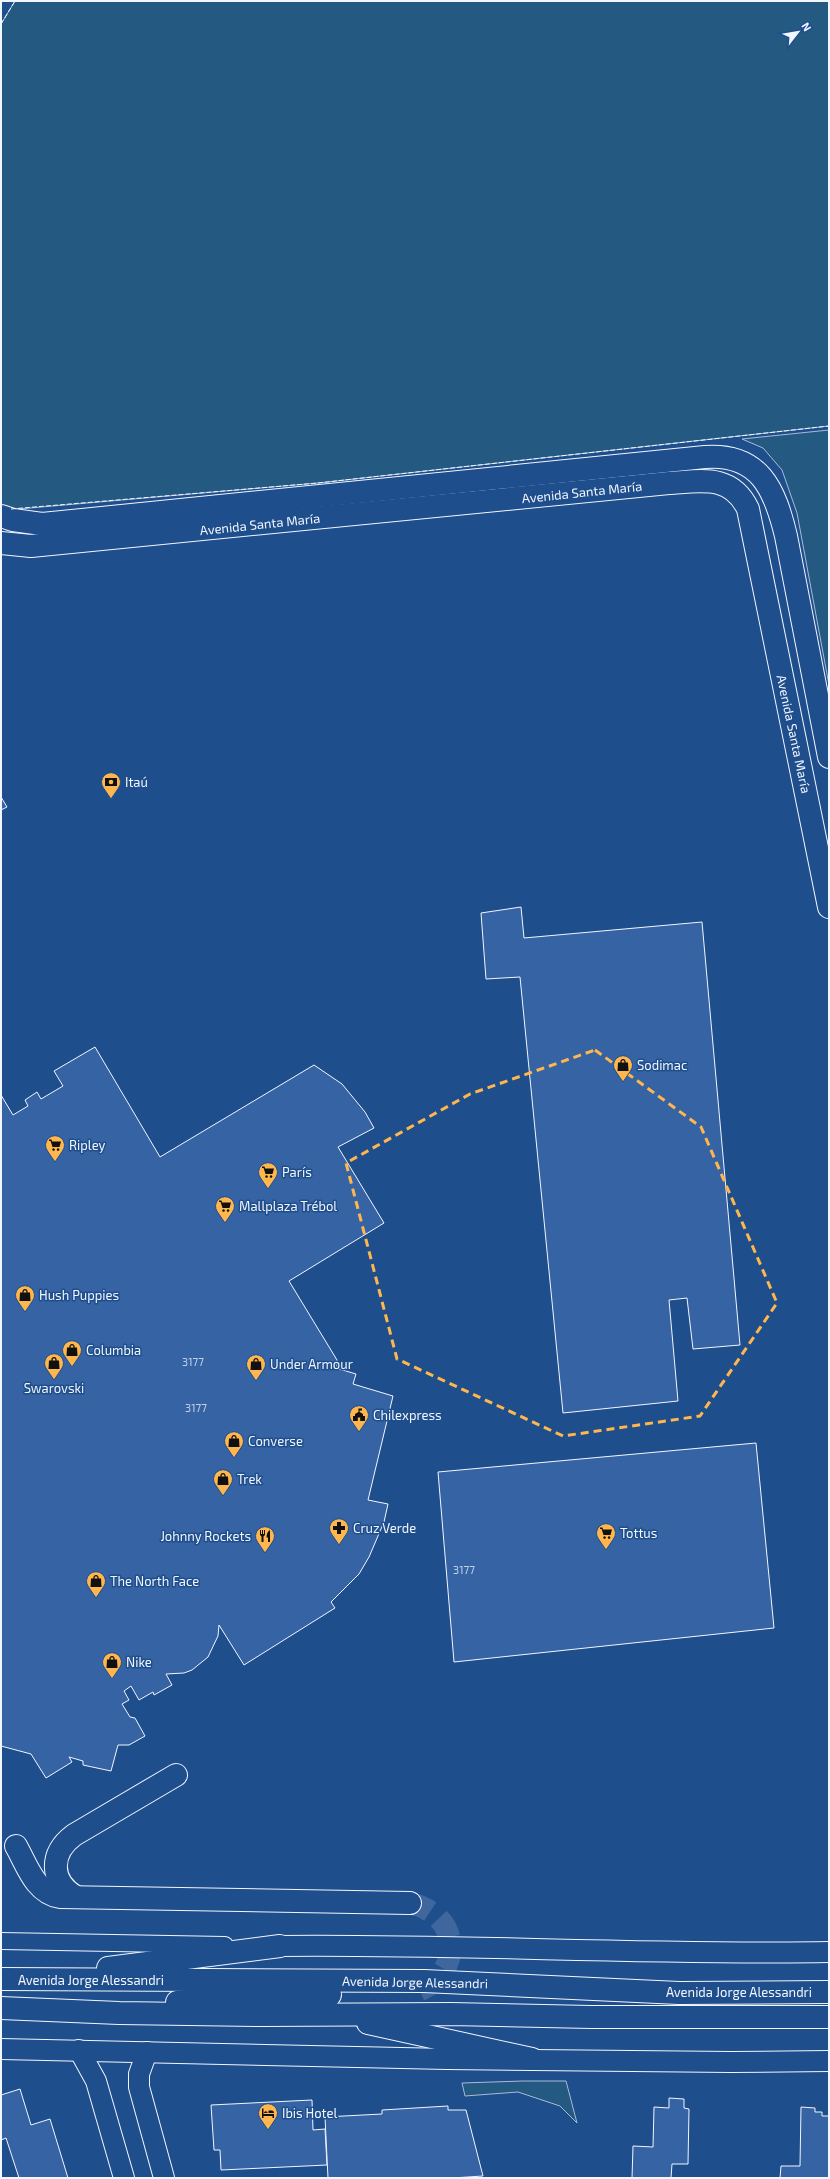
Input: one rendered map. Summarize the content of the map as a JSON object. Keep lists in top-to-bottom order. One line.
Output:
{"streets":{"main road":["Avenida Santa María","Avenida Jorge Alessandri"]},"places":{"bank":["Itaú"],"shop":["Sodimac","Hush Puppies","Columbia","Swarovski","Under Armour","Converse","Trek","The North Face","Nike"],"supermarket":["Ripley","París","Mallplaza Trébol","Tottus"],"public building":["Chilexpress"],"pharmacy":["Cruz Verde"],"restaurant":["Johnny Rockets"],"hotel":["Ibis Hotel"]},"house_numbers":["3177","3177","3177"],"north":"top right"}
